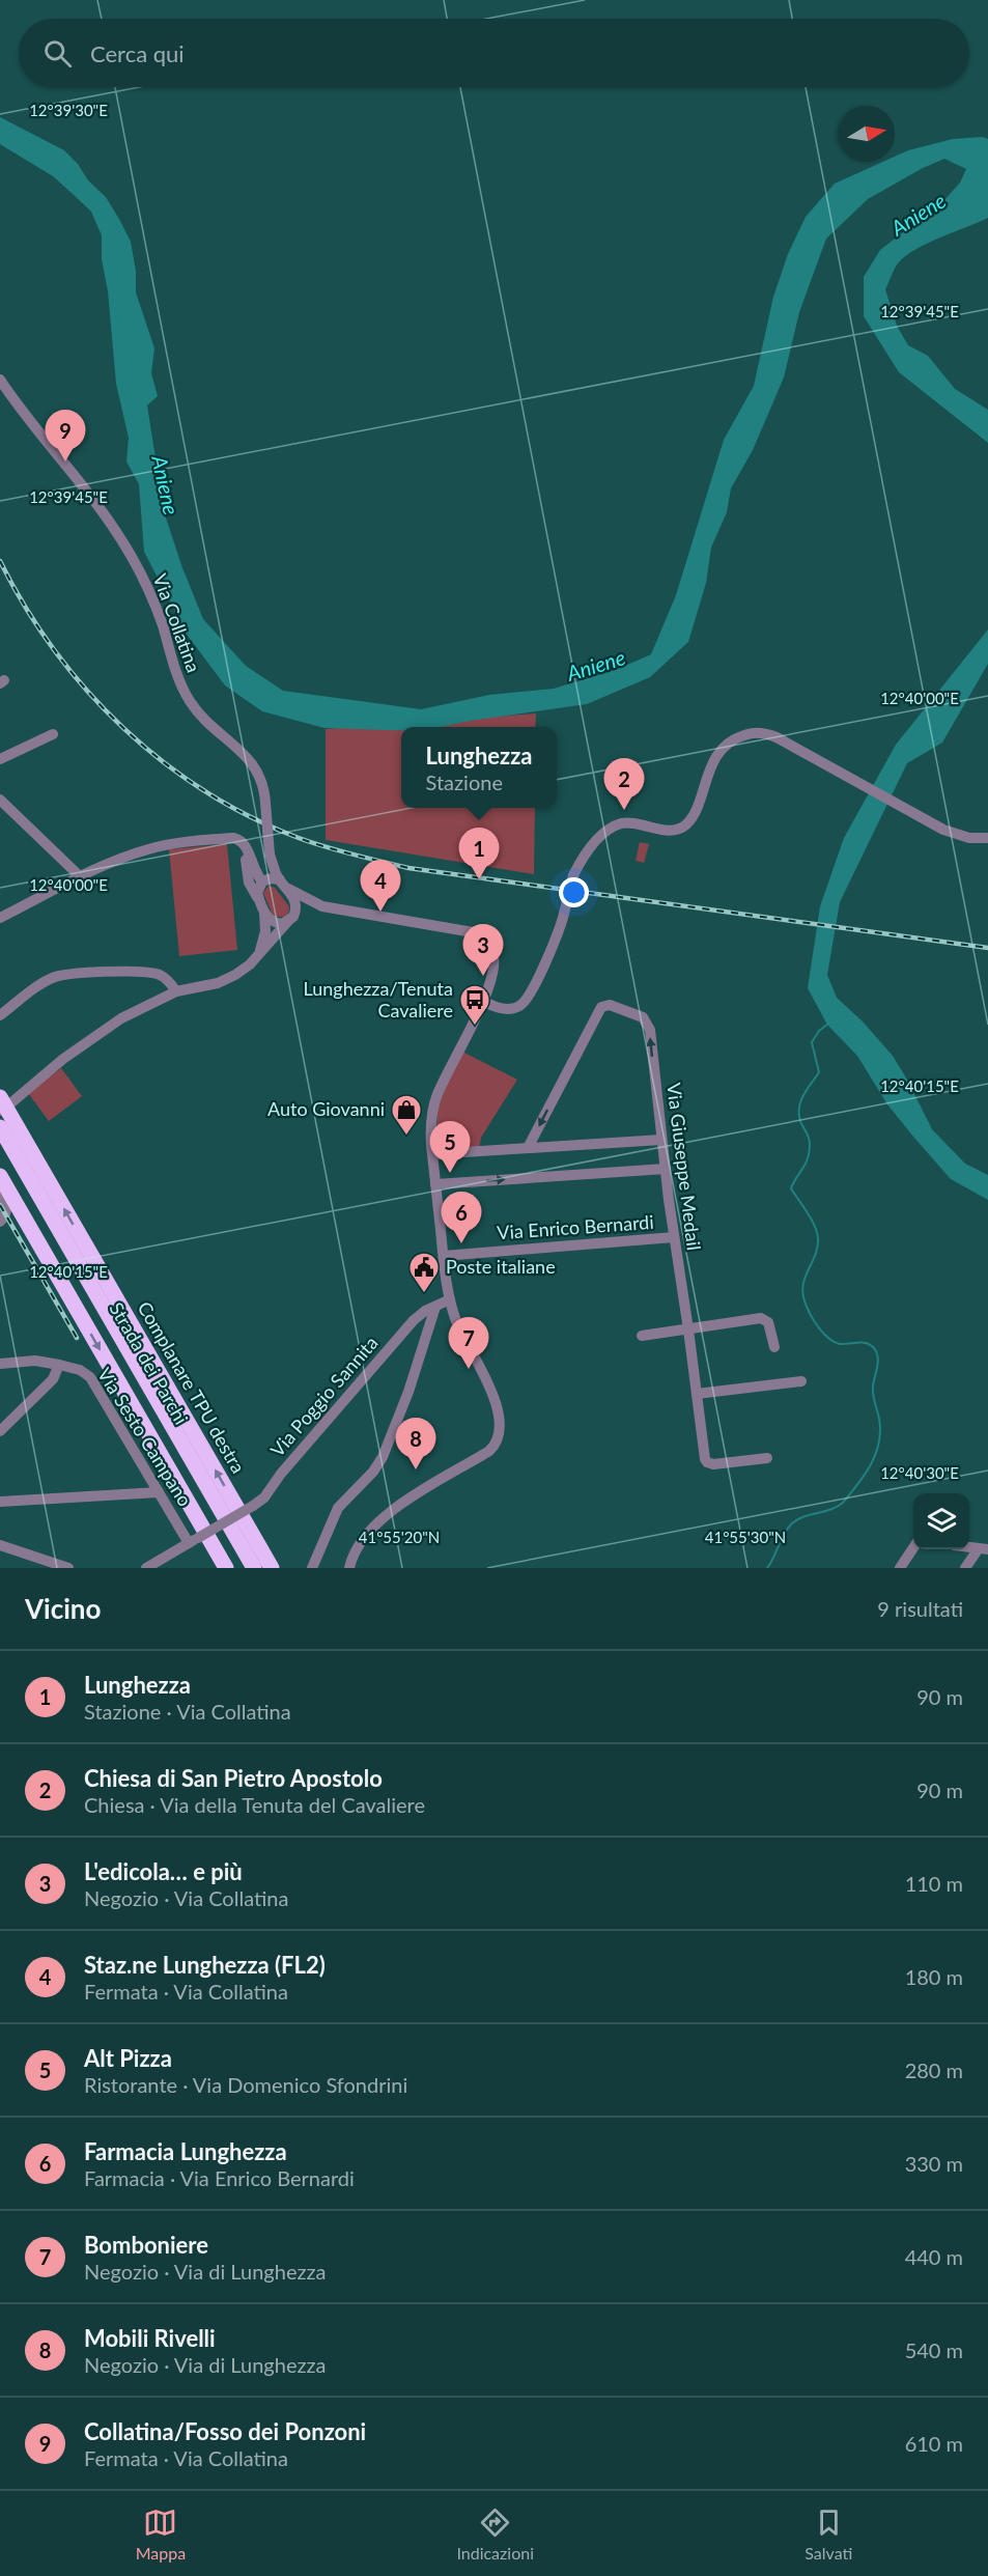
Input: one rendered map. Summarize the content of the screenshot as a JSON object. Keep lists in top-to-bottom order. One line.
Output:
{"streets":{"highway":["Strada dei Parchi","Complanare TPU destra"],"street":["Via Collatina","Via Giuseppe Medail","Via Enrico Bernardi","Via Poggio Sannita","Via Sesto Campano"]},"crossings":[["Via Giuseppe Medail","Via Enrico Bernardi"],["Strada dei Parchi","Complanare TPU destra"],["Via Poggio Sannita","Via Sesto Campano"]],"water":["Aniene"],"places":{"bus stop":["Lunghezza/Tenuta Cavaliere"],"shop":["Auto Giovanni"],"public building":["Poste italiane"]},"north":"right","page":{"search":"Cerca qui","pins":["9","2","1","4","3","5","6","7","8"],"popup":["Lunghezza","Stazione"],"heading":["Vicino","9 risultati"],"list":[{"mark":"1","name":"Lunghezza","note":"Stazione · Via Collatina","value":"90 m"},{"mark":"2","name":"Chiesa di San Pietro Apostolo","note":"Chiesa · Via della Tenuta del Cavaliere","value":"90 m"},{"mark":"3","name":"L'edicola… e più","note":"Negozio · Via Collatina","value":"110 m"},{"mark":"4","name":"Staz.ne Lunghezza (FL2)","note":"Fermata · Via Collatina","value":"180 m"},{"mark":"5","name":"Alt Pizza","note":"Ristorante · Via Domenico Sfondrini","value":"280 m"},{"mark":"6","name":"Farmacia Lunghezza","note":"Farmacia · Via Enrico Bernardi","value":"330 m"},{"mark":"7","name":"Bomboniere","note":"Negozio · Via di Lunghezza","value":"440 m"},{"mark":"8","name":"Mobili Rivelli","note":"Negozio · Via di Lunghezza","value":"540 m"},{"mark":"9","name":"Collatina/Fosso dei Ponzoni","note":"Fermata · Via Collatina","value":"610 m"}],"nav":["Mappa","Indicazioni","Salvati"]},"coordinates":["12°39'30\"E","12°39'45\"E","12°40'00\"E","12°40'15\"E","12°40'30\"E","41°55'20\"N","41°55'30\"N"]}
